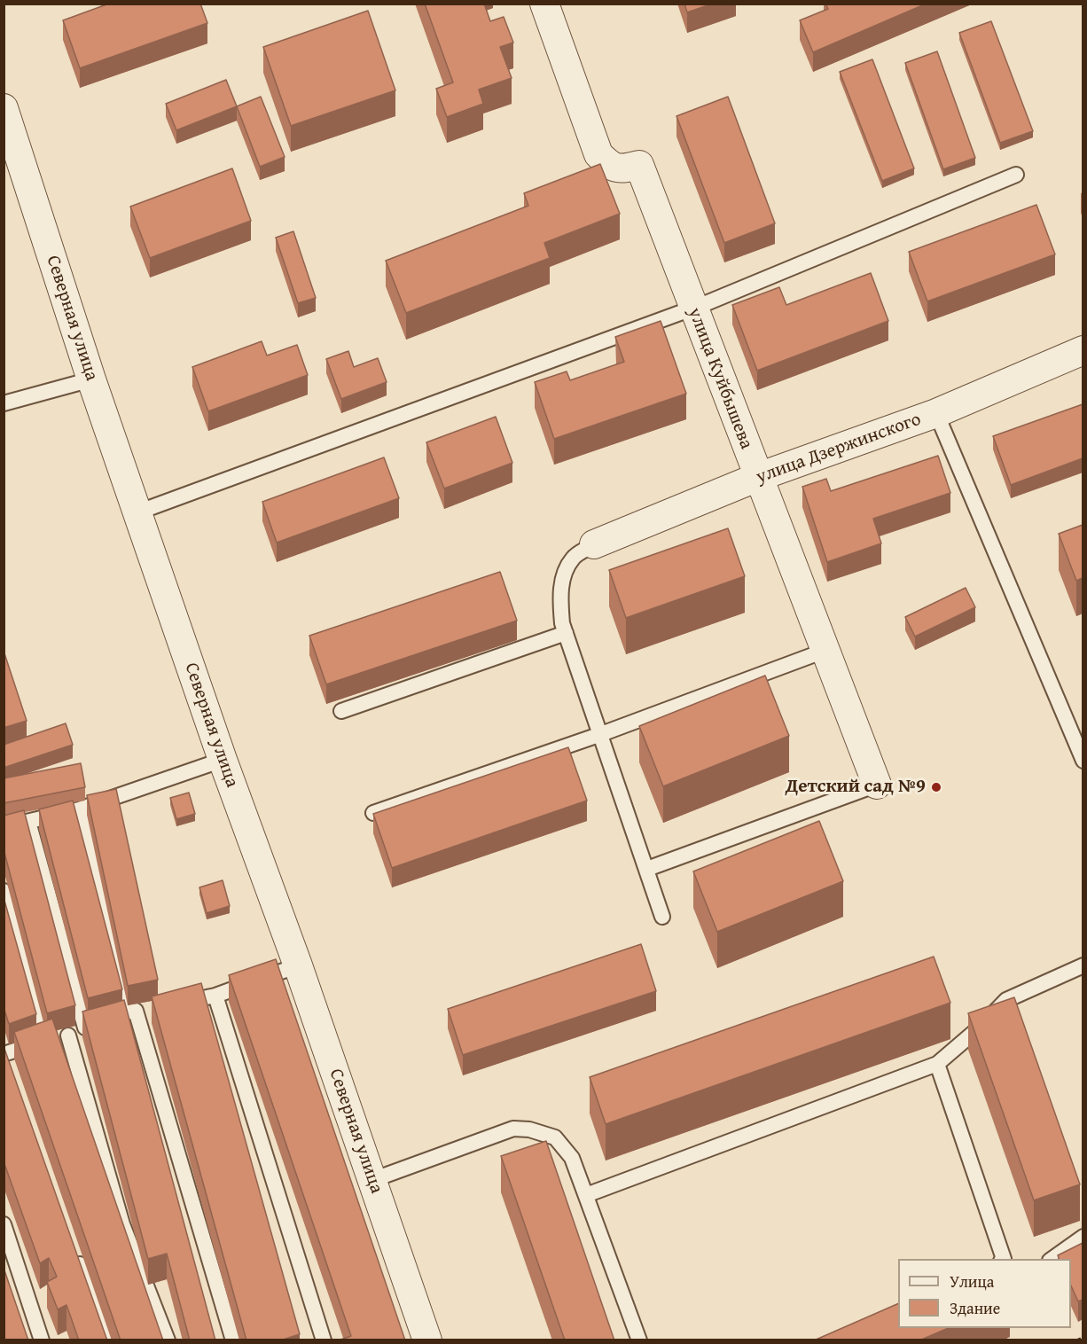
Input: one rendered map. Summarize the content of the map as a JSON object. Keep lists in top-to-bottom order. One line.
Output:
{"streets":{"street":["Северная улица","улица Куйбышева","улица Дзержинского"]},"crossings":[["улица Куйбышева","улица Дзержинского"]],"places":["Детский сад №9"],"legend":["Улица","Здание"]}
